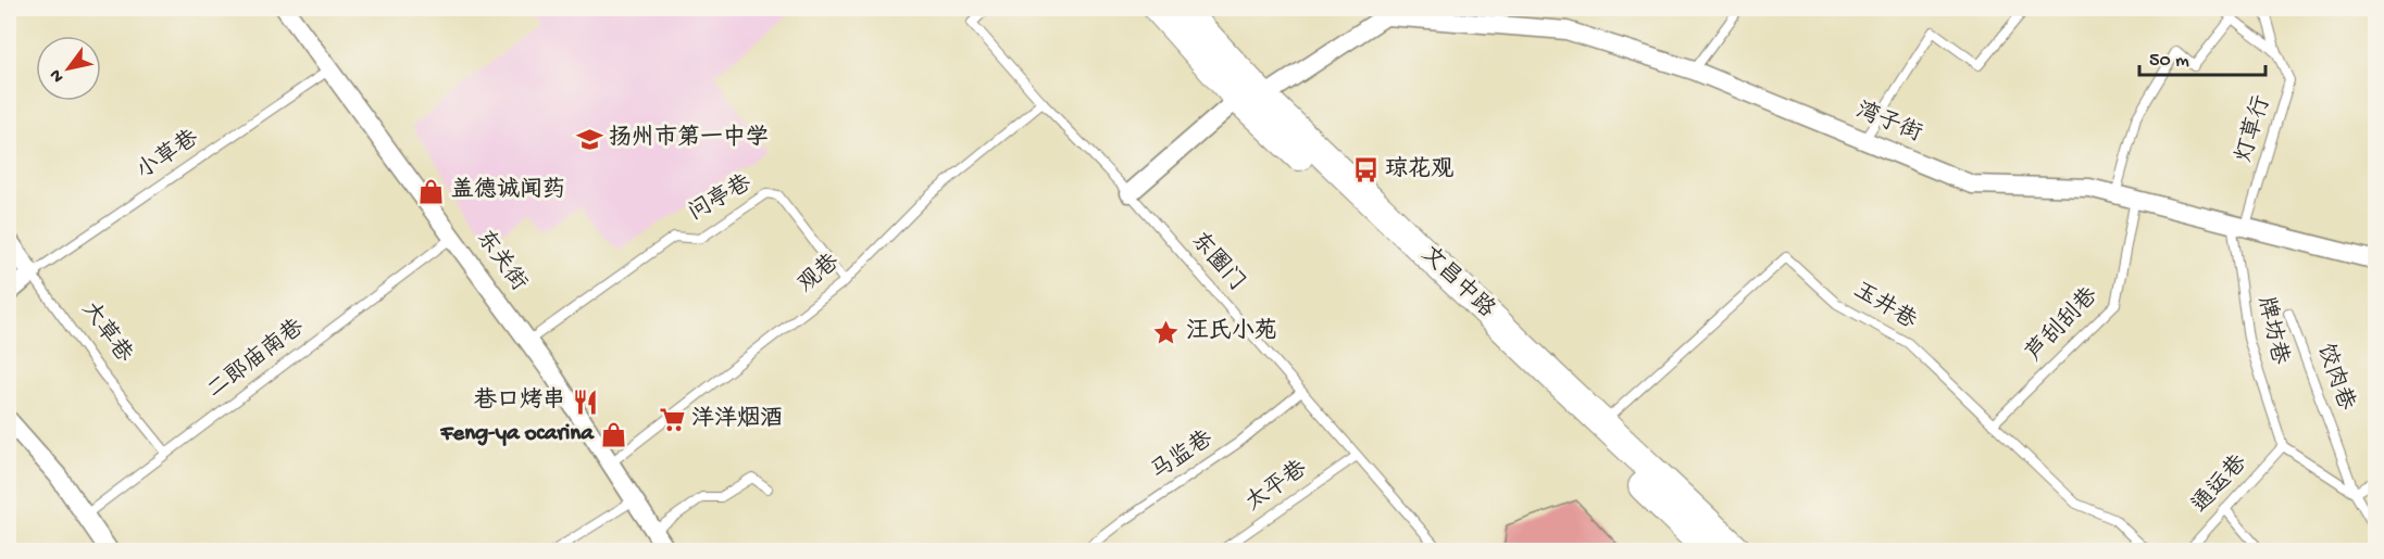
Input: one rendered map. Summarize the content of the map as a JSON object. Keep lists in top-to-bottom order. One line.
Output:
{"streets":{"main road":["文昌中路"],"street":["湾子街","东关街","大草巷"],"lane":["灯草行","小草巷","问亭巷","东圈门","观巷","玉井巷","芦刮刮巷","牌坊巷","二郎庙南巷","饺肉巷","马监巷","通运巷","太平巷"]},"crossings":[["湾子街","灯草行"],["湾子街","芦刮刮巷"],["湾子街","牌坊巷"],["灯草行","牌坊巷"],["小草巷","东关街"],["小草巷","大草巷"],["问亭巷","东关街"],["问亭巷","观巷"],["东关街","观巷"],["东关街","二郎庙南巷"],["东圈门","观巷"],["东圈门","马监巷"],["东圈门","太平巷"],["文昌中路","玉井巷"],["玉井巷","芦刮刮巷"],["牌坊巷","通运巷"],["大草巷","二郎庙南巷"]],"places":{"school or university":["扬州市第一中学"],"bus stop":["琼花观"],"shop":["盖德诚闻药","Feng-ya ocarina"],"place":["汪氏小苑"],"restaurant":["巷口烤串"],"supermarket":["洋洋烟酒"]},"scale_bar":"50 m","north":"bottom left"}
